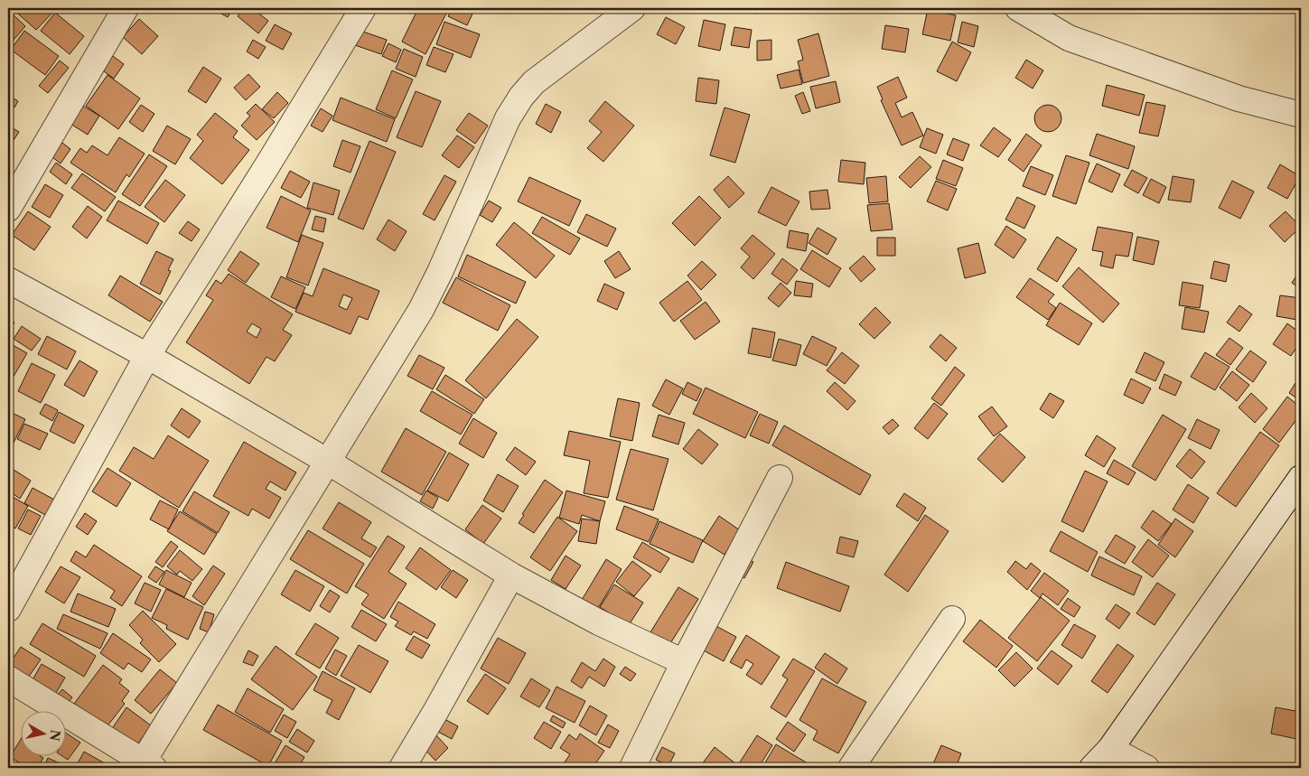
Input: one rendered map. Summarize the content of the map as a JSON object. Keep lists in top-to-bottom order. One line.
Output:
{"north":"right"}
